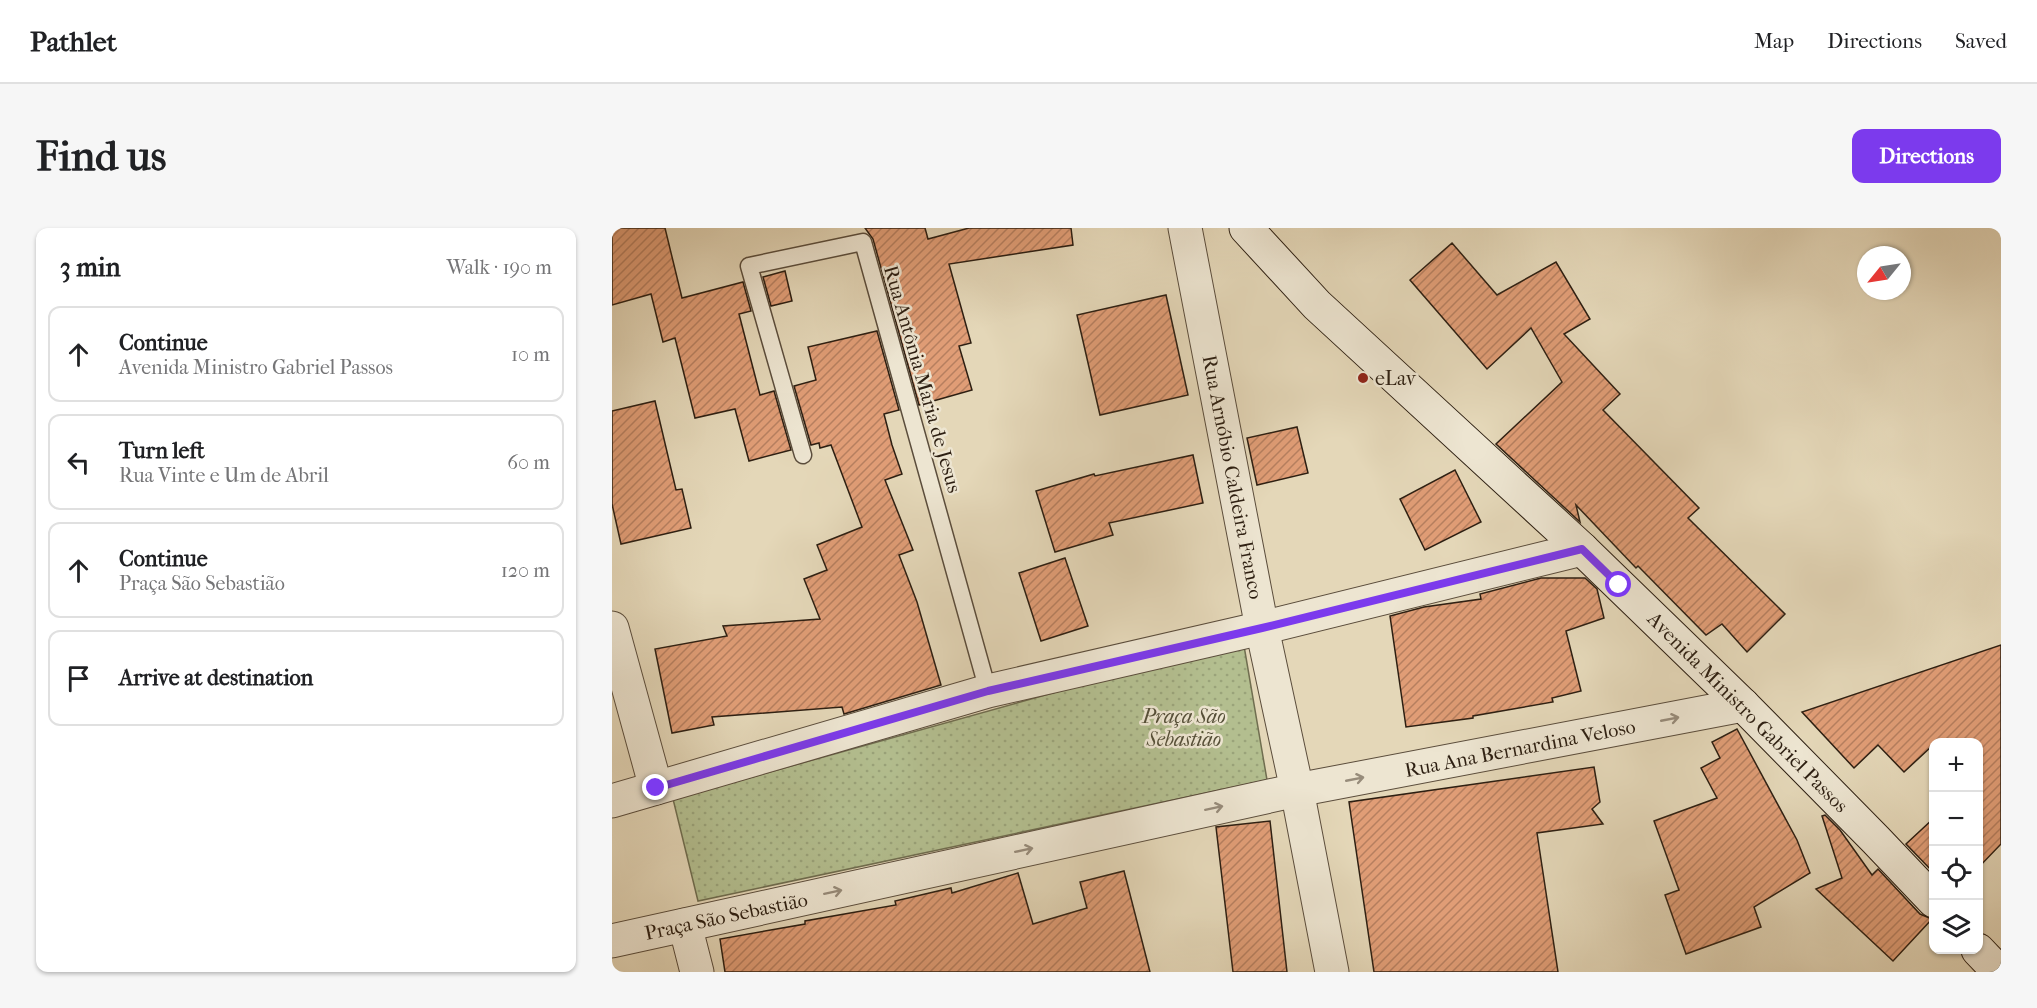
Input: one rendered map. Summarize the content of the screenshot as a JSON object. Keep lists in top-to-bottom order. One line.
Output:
{"streets":{"street":["Rua Arnóbio Caldeira Franco","Avenida Ministro Gabriel Passos","Rua Ana Bernardina Veloso","Praça São Sebastião"],"lane":["Rua Antônia Maria de Jesus"]},"crossings":[["Rua Arnóbio Caldeira Franco","Rua Ana Bernardina Veloso"],["Rua Arnóbio Caldeira Franco","Praça São Sebastião"],["Avenida Ministro Gabriel Passos","Rua Ana Bernardina Veloso"],["Rua Ana Bernardina Veloso","Praça São Sebastião"]],"parks":["Praça São Sebastião"],"places":["eLav"],"north":"bottom left","page":{"header":"Pathlet","nav":["Map","Directions","Saved"],"buttons":"Directions","title":"Find us","heading":["3 min","Walk · 190 m"],"list":[["Continue","Avenida Ministro Gabriel Passos","10 m"],["Turn left","Rua Vinte e Um de Abril","60 m"],["Continue","Praça São Sebastião","120 m"],"Arrive at destination"],"map_buttons":["+","−"]}}
